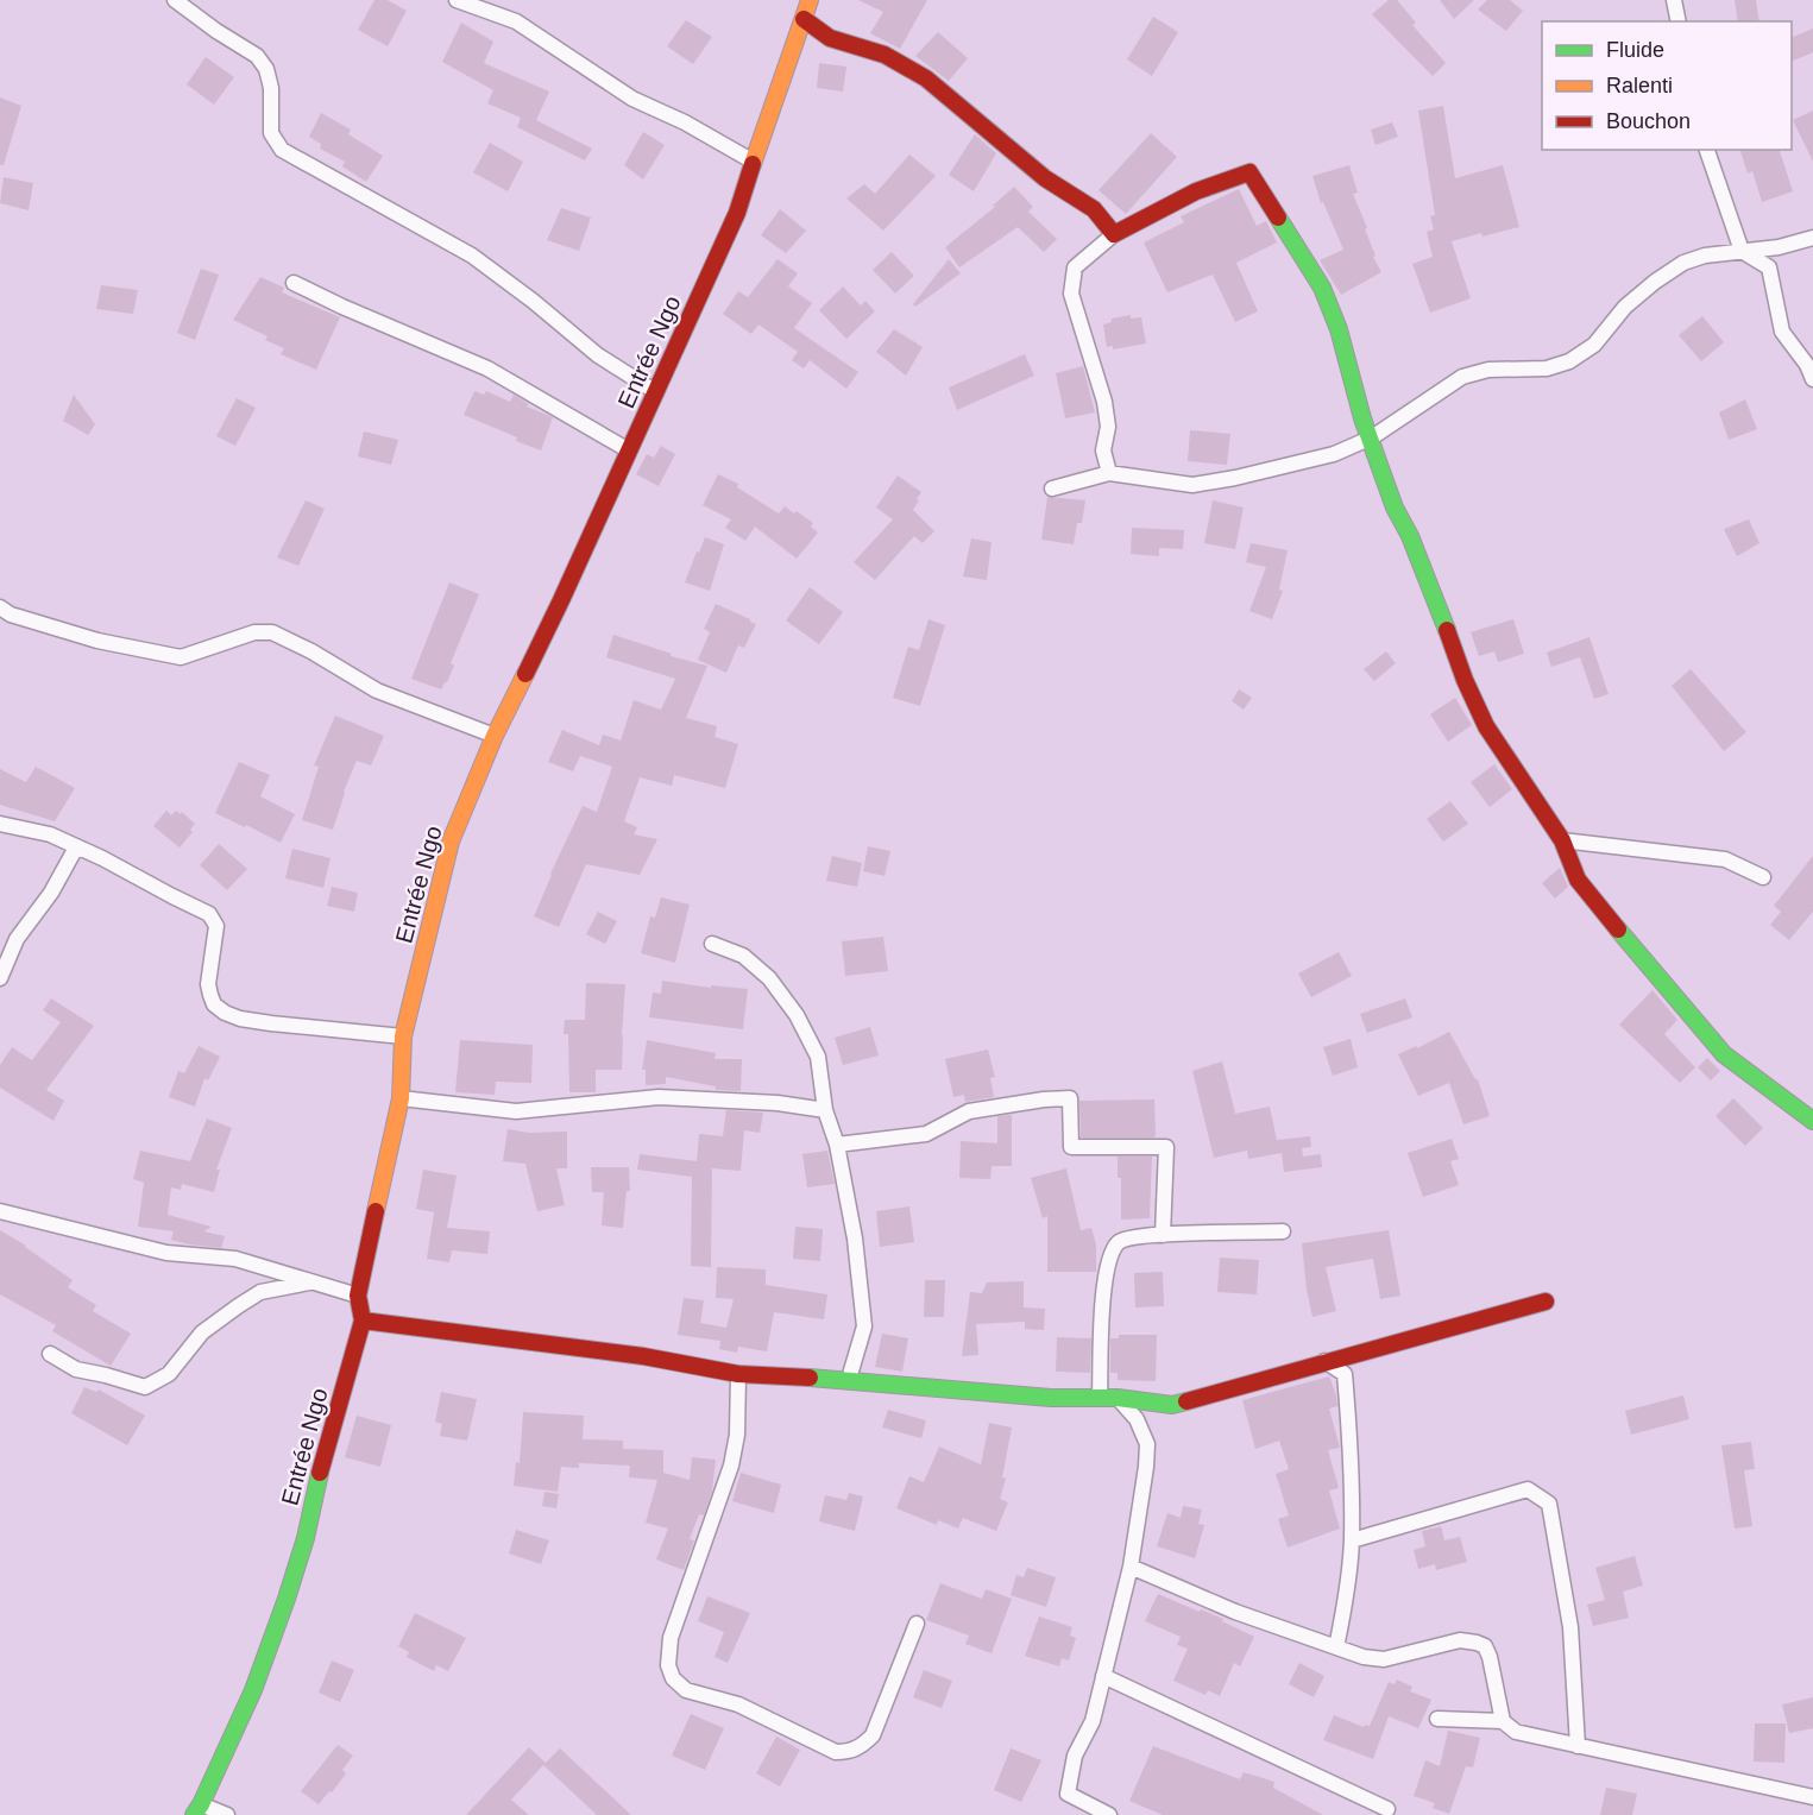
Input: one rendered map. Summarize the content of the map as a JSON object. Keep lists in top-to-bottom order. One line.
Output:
{"streets":{"street":["Entrée Ngo"]},"legend":["Fluide","Ralenti","Bouchon"]}
